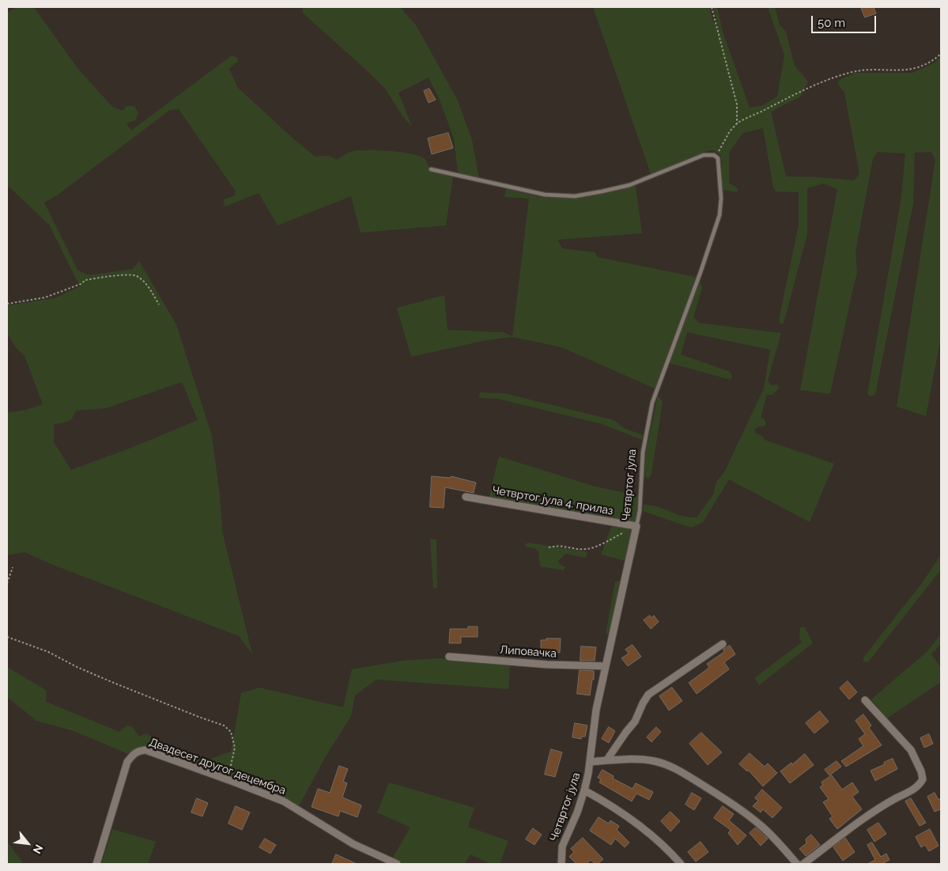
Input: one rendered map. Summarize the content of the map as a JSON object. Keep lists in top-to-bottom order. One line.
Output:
{"streets":{"street":["Четвртог јула","Четвртог јула 4. прилаз","Липовачка","Двадесет другог децембра"]},"crossings":[["Четвртог јула","Четвртог јула 4. прилаз"],["Четвртог јула","Липовачка"]],"scale_bar":"50 m","north":"bottom right"}
